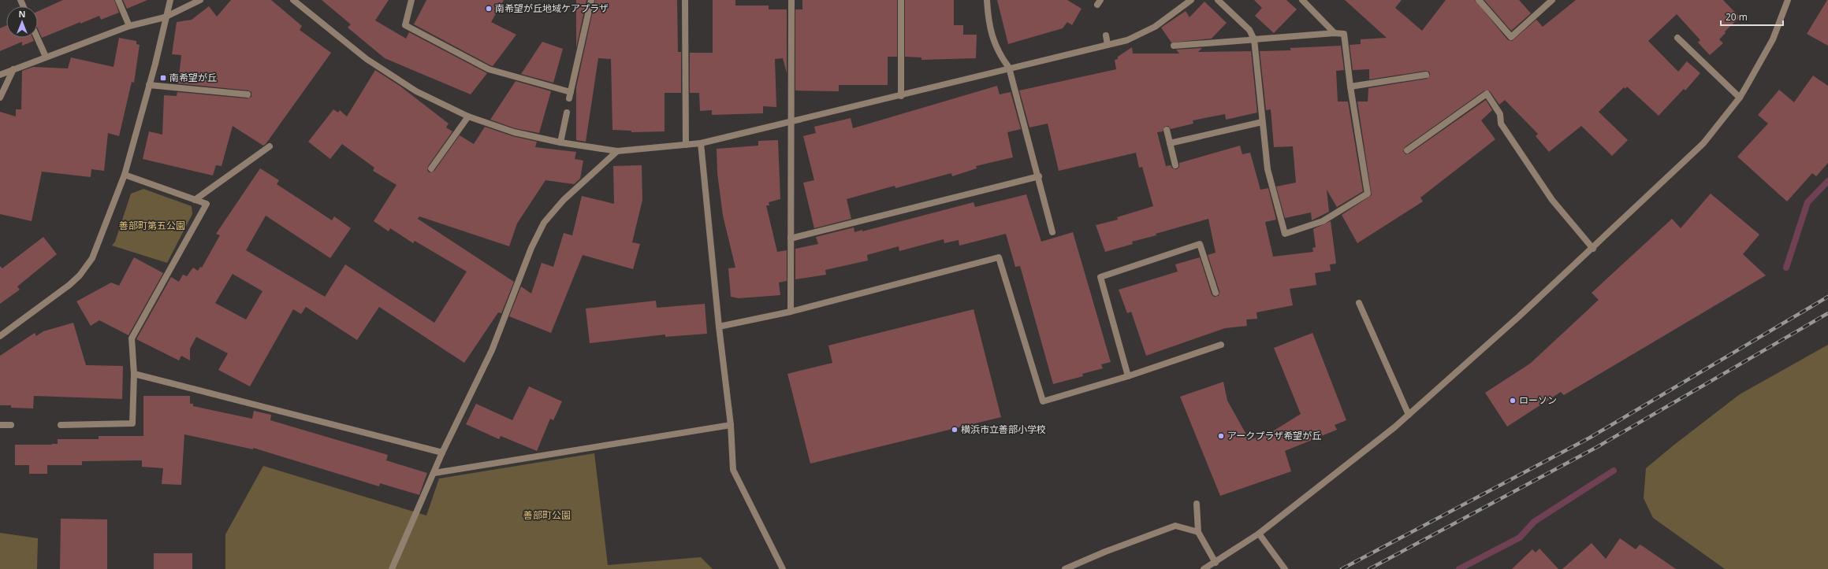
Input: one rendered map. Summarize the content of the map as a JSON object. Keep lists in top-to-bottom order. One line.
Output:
{"parks":["善部町第五公園","善部町公園"],"places":{"other":["南希望が丘地域ケアプラザ","ローソン","横浜市立善部小学校","アークプラザ希望が丘"],"transit":["南希望が丘"]},"scale_bar":"20 m","north":"top"}
